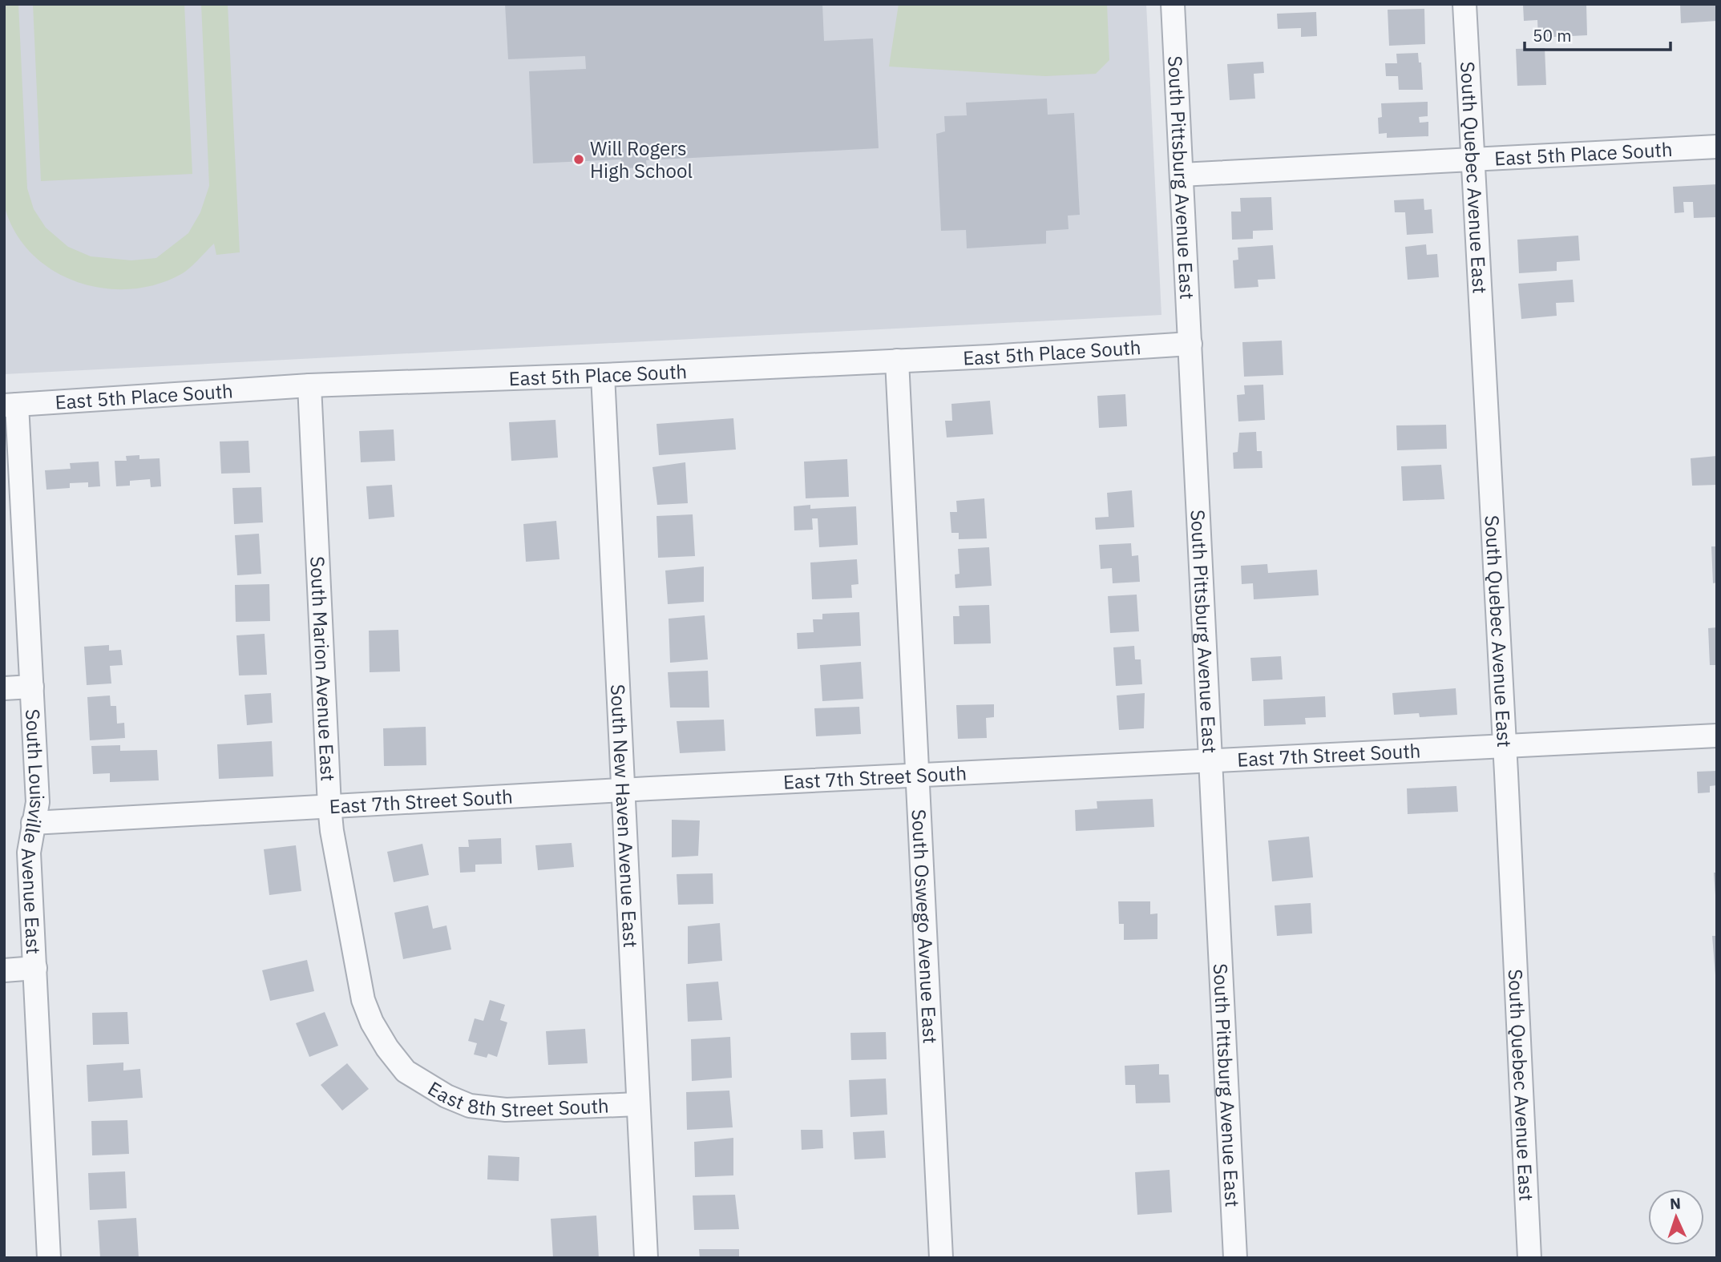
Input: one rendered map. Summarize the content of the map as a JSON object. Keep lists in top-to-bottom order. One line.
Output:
{"streets":{"street":["East 5th Place South","South Pittsburg Avenue East","South Quebec Avenue East","South Marion Avenue East","East 7th Street South","South New Haven Avenue East","South Louisville Avenue East","South Oswego Avenue East","East 8th Street South"]},"crossings":[["East 5th Place South","South Pittsburg Avenue East"],["East 5th Place South","South Quebec Avenue East"],["East 5th Place South","South Marion Avenue East"],["East 5th Place South","South New Haven Avenue East"],["East 5th Place South","South Louisville Avenue East"],["East 5th Place South","South Oswego Avenue East"],["South Pittsburg Avenue East","East 7th Street South"],["South Quebec Avenue East","East 7th Street South"],["South Marion Avenue East","East 7th Street South"],["South Marion Avenue East","East 8th Street South"],["East 7th Street South","South New Haven Avenue East"],["East 7th Street South","South Louisville Avenue East"],["East 7th Street South","South Oswego Avenue East"],["South New Haven Avenue East","East 8th Street South"]],"places":["Will Rogers High School"],"scale_bar":"50 m","north":"top"}
